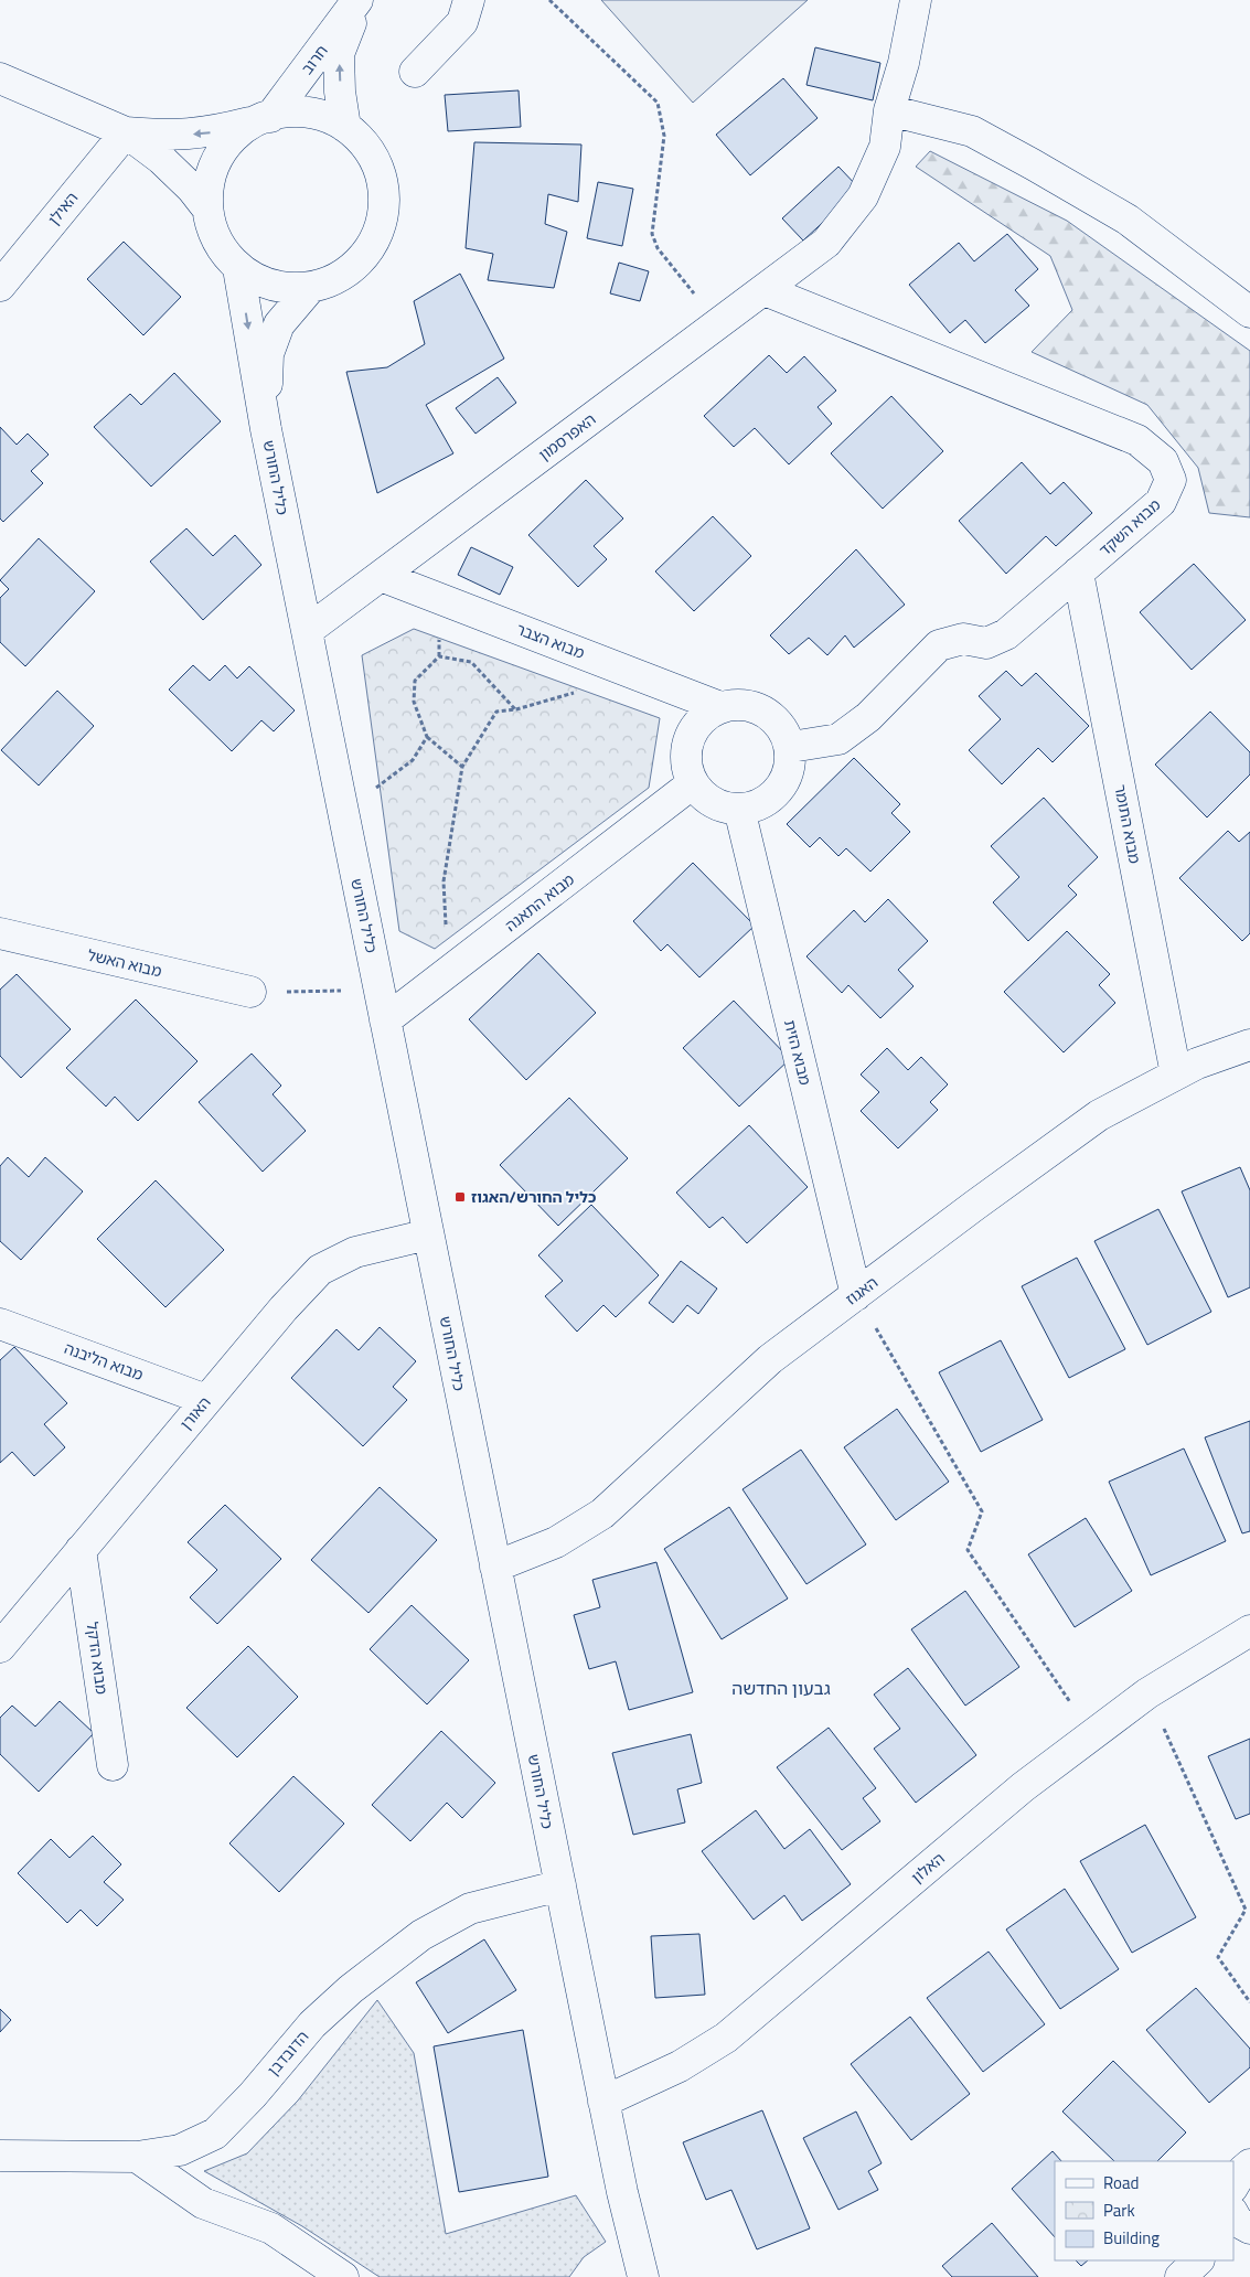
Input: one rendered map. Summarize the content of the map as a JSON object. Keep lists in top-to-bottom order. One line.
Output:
{"streets":{"street":["חרוב","האילן","האפרסמון","כליל החורש","מבוא השקד","מבוא הצבר","מבוא התומר","מבוא התאנה","מבוא האשל","מבוא הזית","האגוז","מבוא הליבנה","האורן","מבוא הדקל","האלון","הדובדבן"]},"crossings":[["חרוב","כליל החורש"],["האפרסמון","כליל החורש"],["האפרסמון","מבוא השקד"],["האפרסמון","מבוא הצבר"],["כליל החורש","מבוא התאנה"],["כליל החורש","האגוז"],["כליל החורש","האורן"],["כליל החורש","האלון"],["כליל החורש","הדובדבן"],["מבוא השקד","מבוא הצבר"],["מבוא השקד","מבוא התומר"],["מבוא השקד","מבוא התאנה"],["מבוא השקד","מבוא הזית"],["מבוא הצבר","מבוא התאנה"],["מבוא הצבר","מבוא הזית"],["מבוא התומר","האגוז"],["מבוא התאנה","מבוא הזית"],["מבוא הזית","האגוז"],["מבוא הליבנה","האורן"],["האורן","מבוא הדקל"]],"one_way":["חרוב"],"districts":["גבעון החדשה"],"places":{"transit":["כליל החורש/האגוז"]},"legend":["Road","Park","Building"]}
